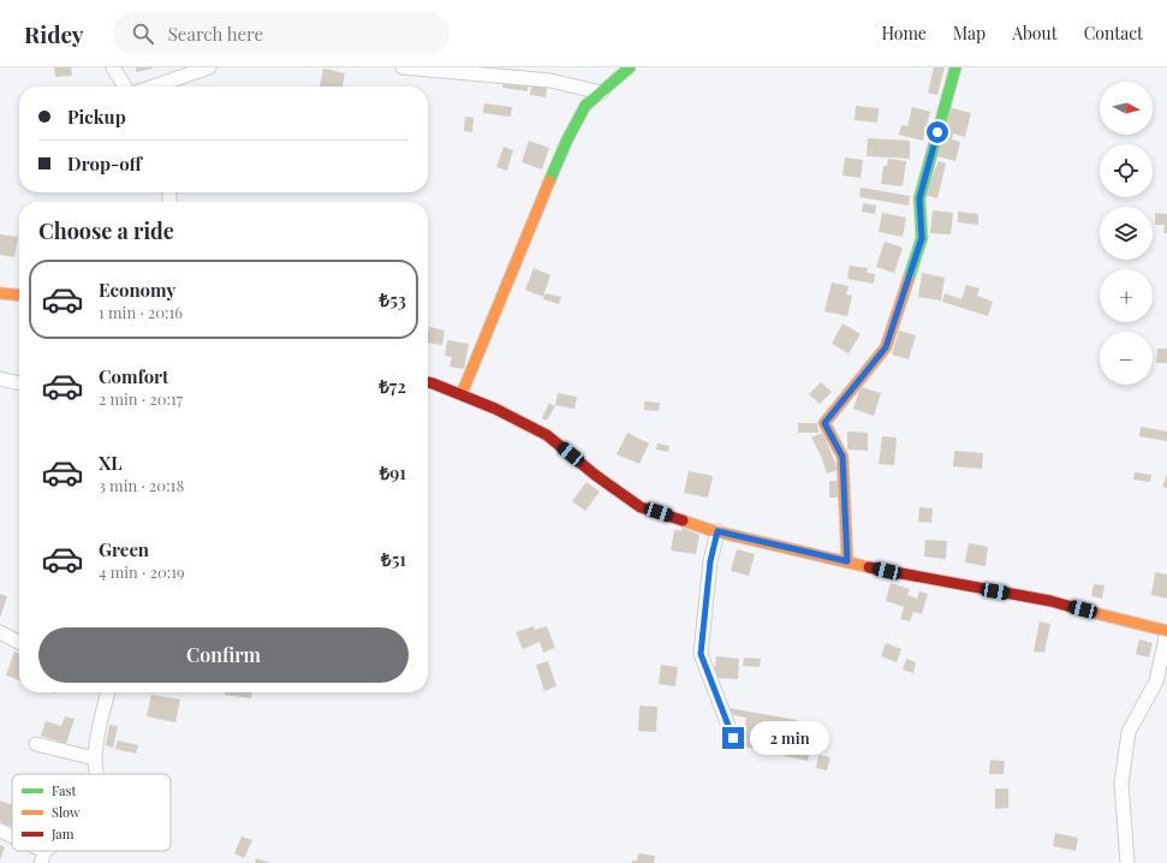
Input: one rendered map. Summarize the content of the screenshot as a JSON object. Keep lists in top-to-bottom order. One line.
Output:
{"legend":["Fast","Slow","Jam"],"north":"right","page":{"header":"Ridey","search":"Search here","nav":["Home","Map","About","Contact"],"map_buttons":["+","−"],"banner":["Pickup","Drop-off"],"heading":"Choose a ride","list":[{"name":"Economy","note":"1 min · 20:16","value":"₺53"},{"name":"Comfort","note":"2 min · 20:17","value":"₺72"},{"name":"XL","note":"3 min · 20:18","value":"₺91"},{"name":"Green","note":"4 min · 20:19","value":"₺51"}],"buttons":"Confirm","bubble":"2 min"}}
